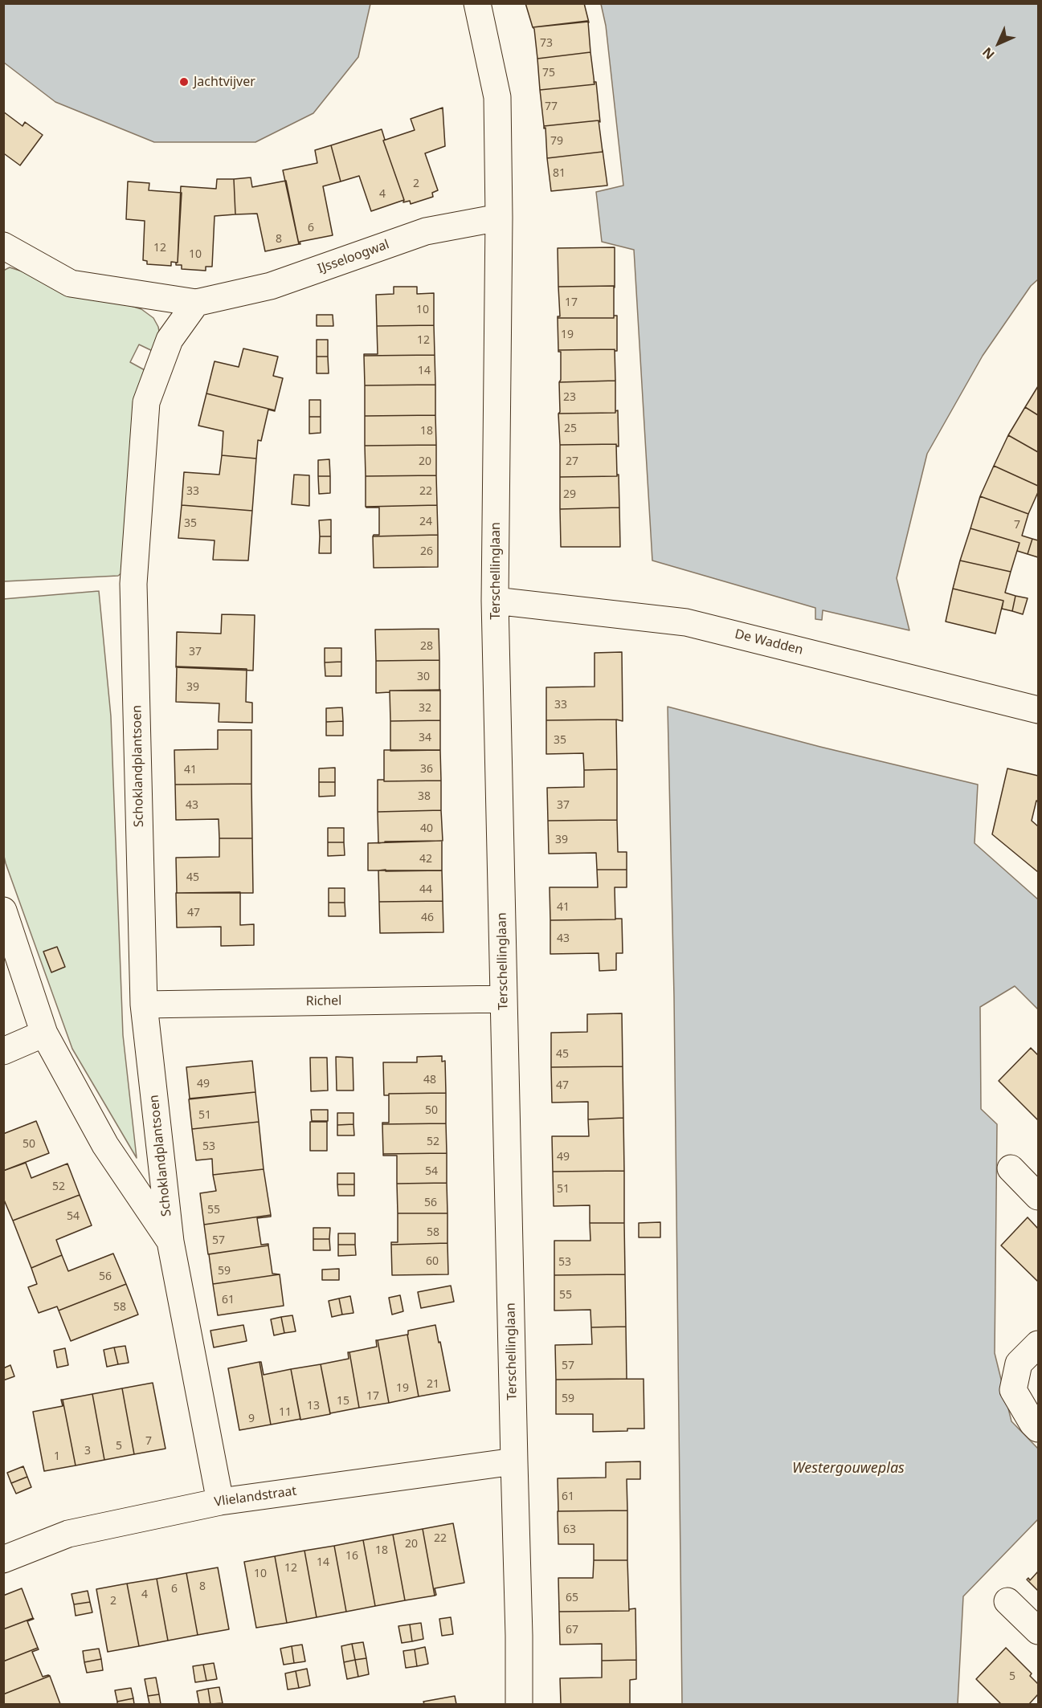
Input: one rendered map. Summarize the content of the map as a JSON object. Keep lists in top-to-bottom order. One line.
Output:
{"streets":{"street":["IJsseloogwal","Terschellinglaan","De Wadden","Schoklandplantsoen","Richel","Vlielandstraat"]},"crossings":[["IJsseloogwal","Terschellinglaan"],["IJsseloogwal","Schoklandplantsoen"],["Terschellinglaan","De Wadden"],["Terschellinglaan","Richel"],["Terschellinglaan","Vlielandstraat"],["Schoklandplantsoen","Richel"],["Schoklandplantsoen","Vlielandstraat"]],"water":["Westergouweplas"],"places":["Jachtvijver"],"house_numbers":["73","75","77","79","81","2","4","6","8","12","10","17","10","19","12","14","23","25","18","20","27","33","22","29","24","35","7","26","28","37","30","39","33","32","34","35","36","41","38","43","37","40","39","42","45","44","41","47","46","43","45","48","49","47","50","51","52","50","53","49","54","52","51","56","55","54","58","57","60","53","59","56","55","61","58","57","21","19","17","59","15","13","11","9","7","5","3","1","61","63","22","20","18","16","14","12","10","8","6","4","65","2","67","5"],"north":"bottom left"}
